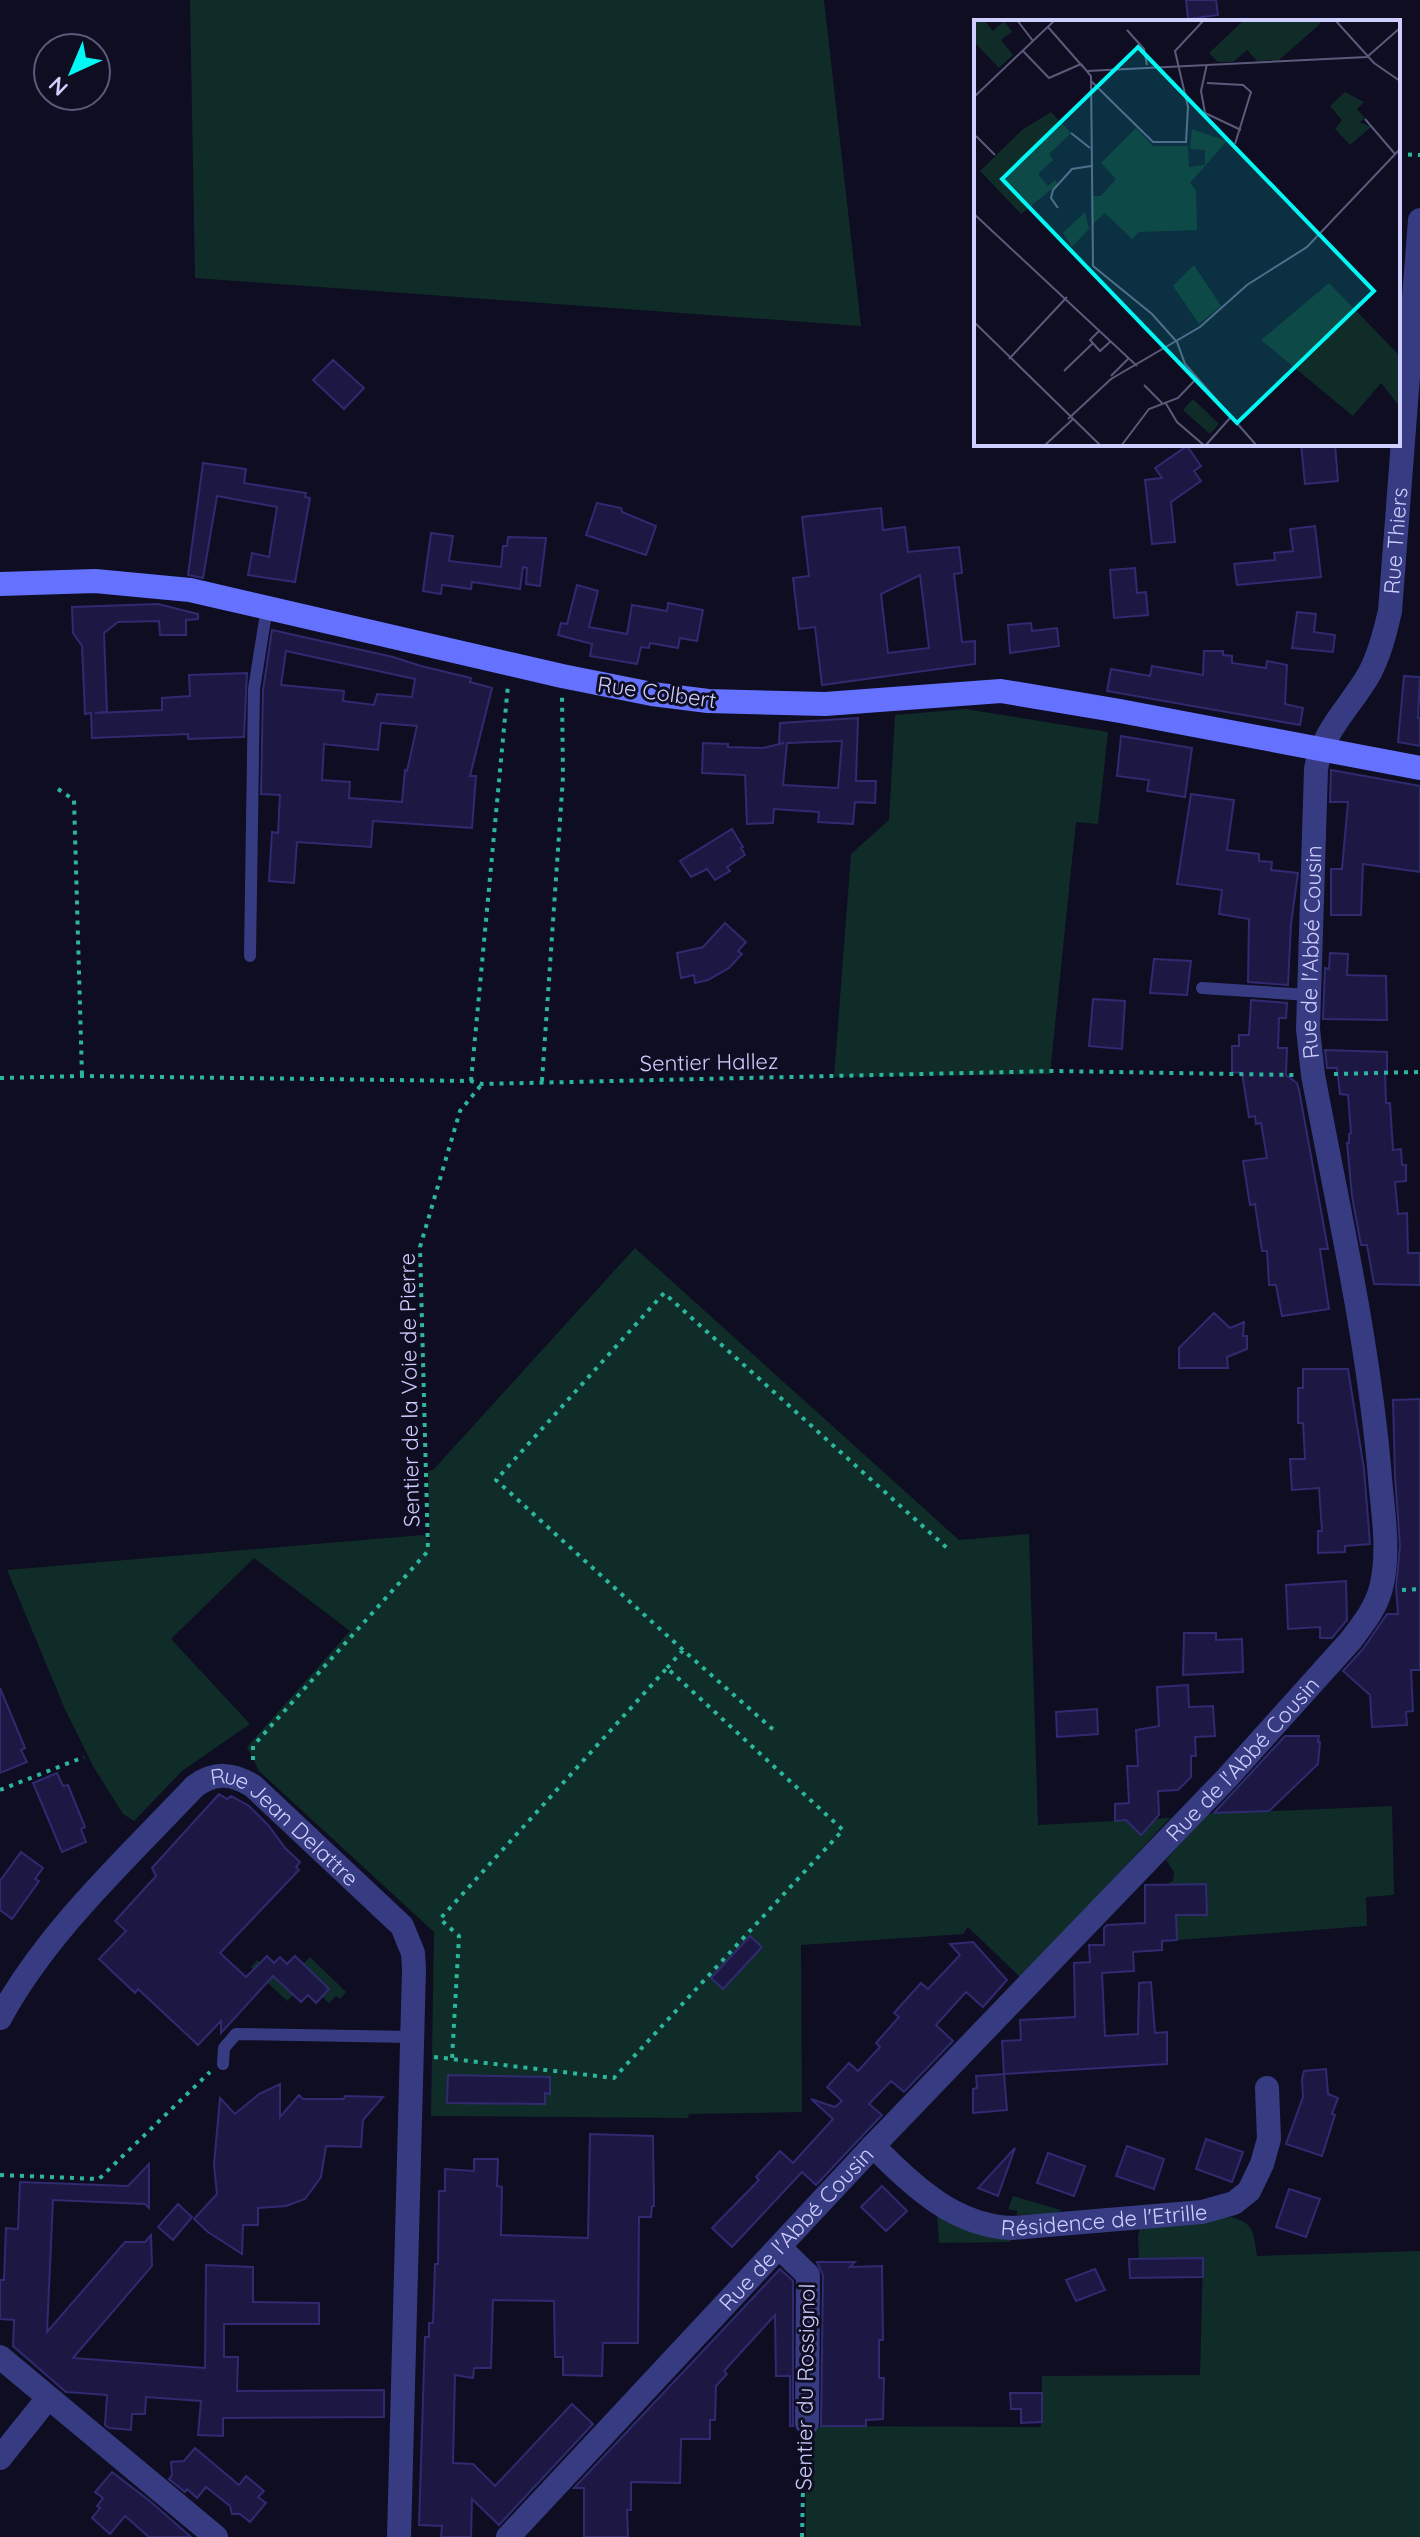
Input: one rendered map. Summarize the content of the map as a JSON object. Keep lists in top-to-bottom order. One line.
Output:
{"streets":{"main road":["Rue Colbert"],"street":["Rue Thiers","Rue de l'Abbé Cousin","Rue Jean Delattre","Résidence de l'Etrille","Sentier du Rossignol"],"path":["Sentier Hallez","Sentier de la Voie de Pierre"]},"crossings":[["Rue Thiers","Rue Colbert"],["Rue Thiers","Rue de l'Abbé Cousin"],["Rue Colbert","Rue de l'Abbé Cousin"],["Rue de l'Abbé Cousin","Sentier Hallez"],["Rue de l'Abbé Cousin","Résidence de l'Etrille"],["Rue de l'Abbé Cousin","Sentier du Rossignol"],["Sentier Hallez","Sentier de la Voie de Pierre"],["Sentier de la Voie de Pierre","Rue Jean Delattre"]],"north":"bottom left"}
